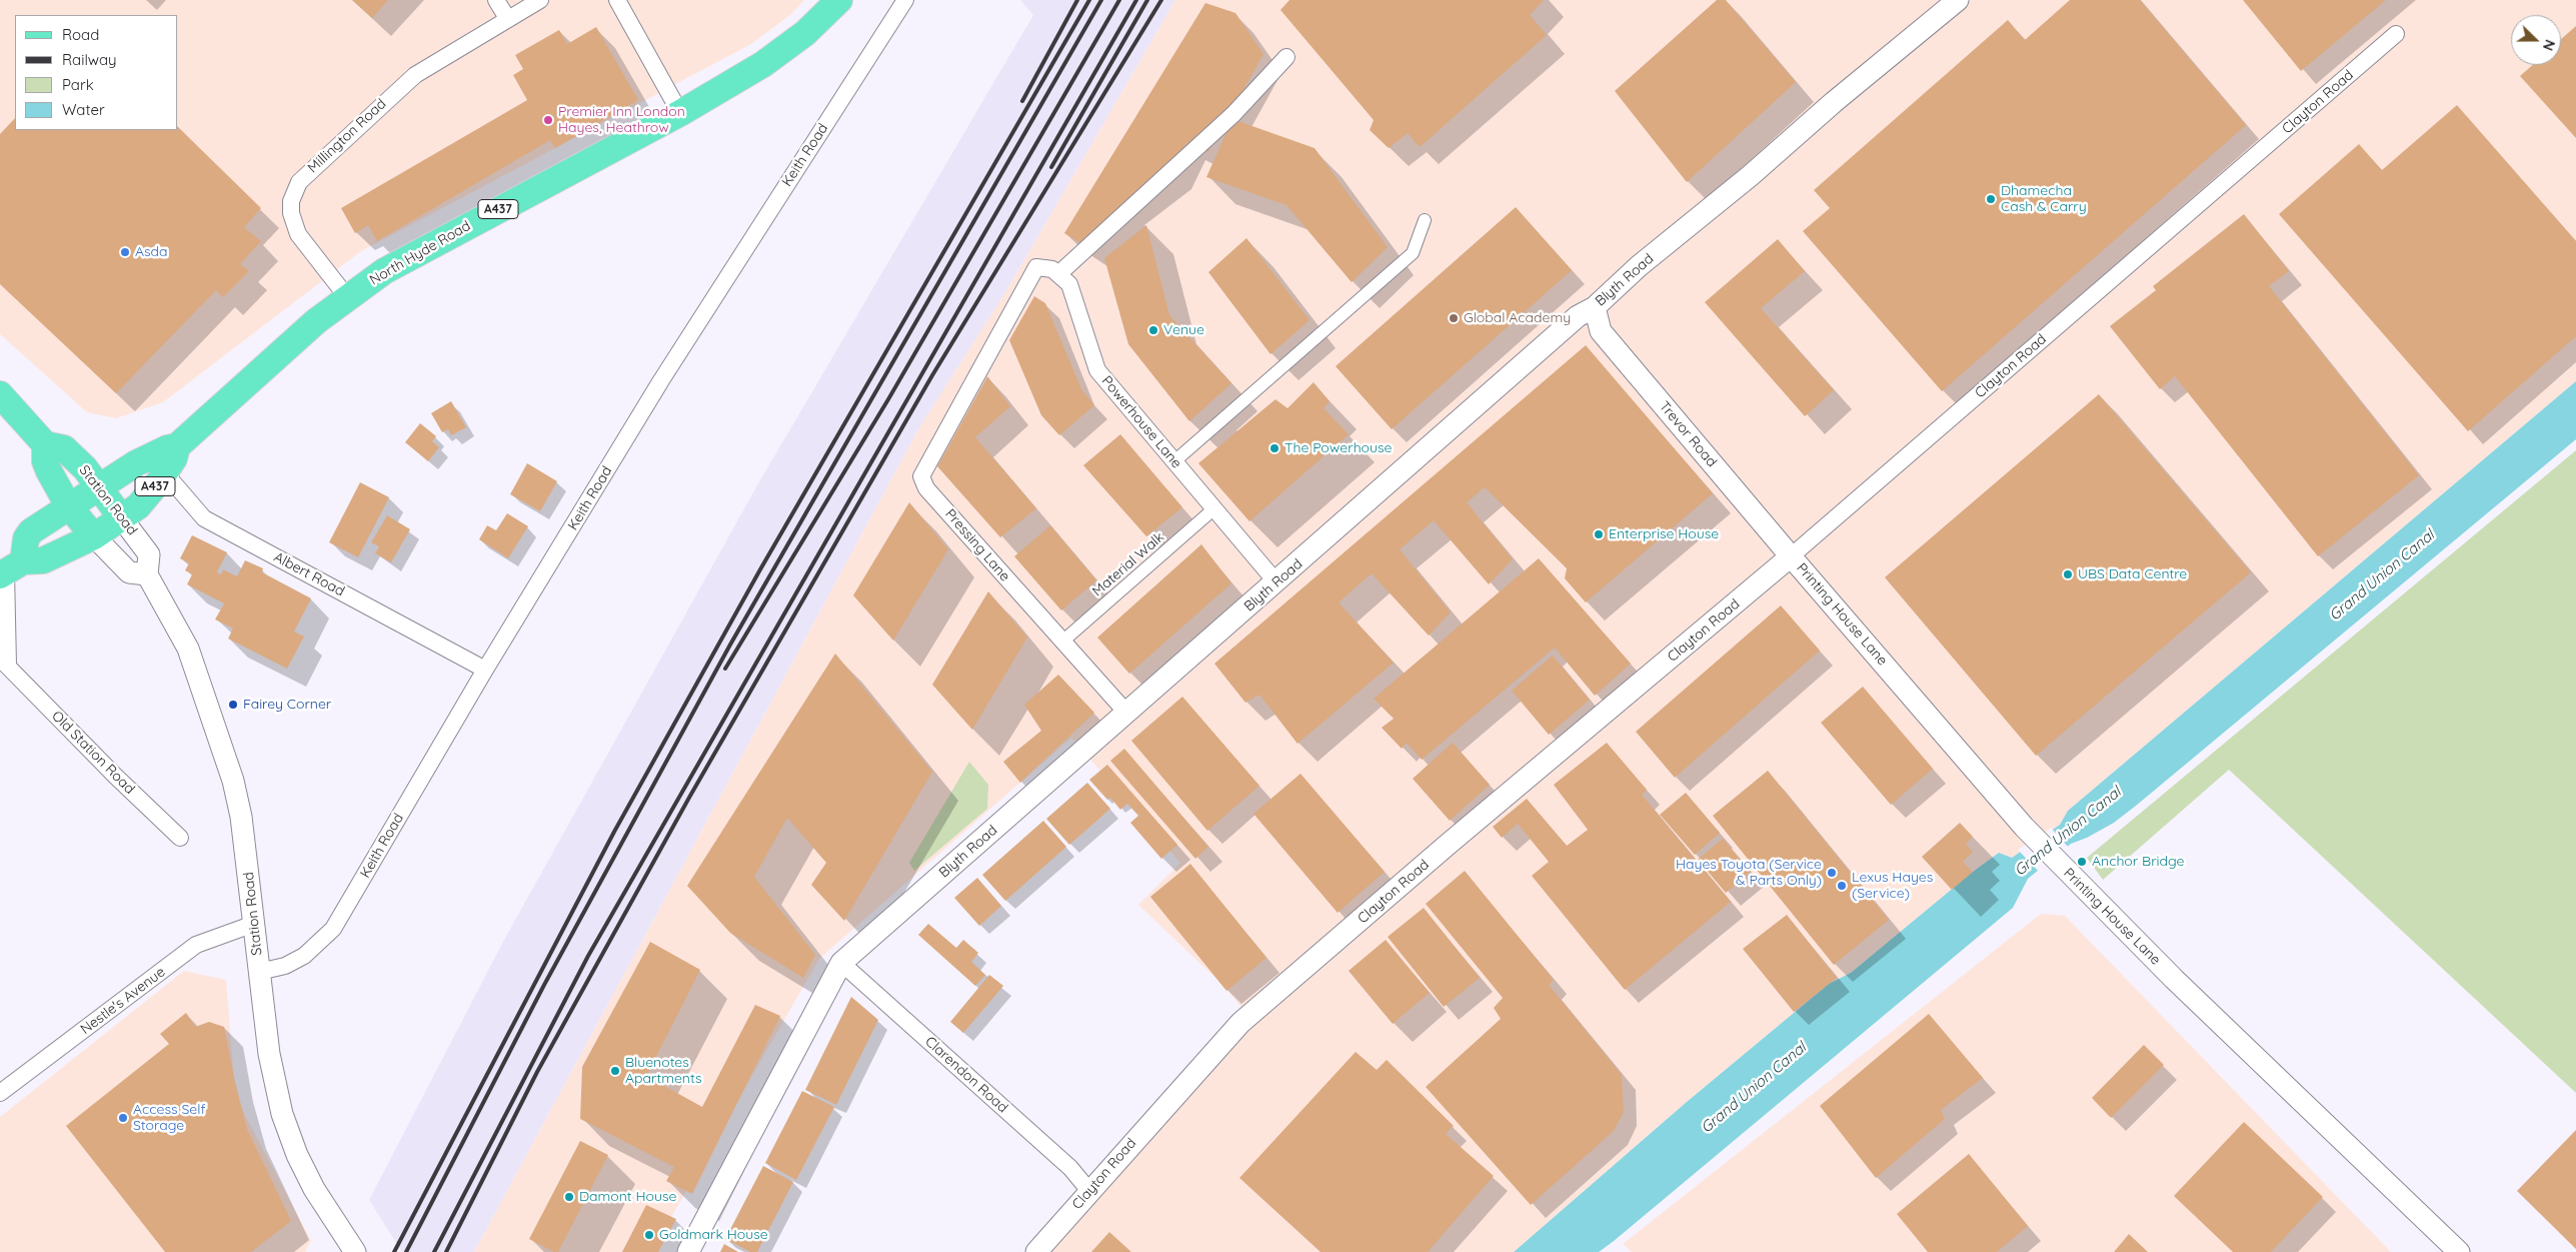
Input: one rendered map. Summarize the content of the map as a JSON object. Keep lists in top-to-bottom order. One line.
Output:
{"streets":{"main road":["A437","North Hyde Road","Station Road"],"street":["Clayton Road","Millington Road","Keith Road","Blyth Road","Powerhouse Lane","Trevor Road","Pressing Lane","Material Walk","Albert Road","Printing House Lane","Old Station Road","Nestle's Avenue","Clarendon Road"]},"crossings":[["Clayton Road","Trevor Road"],["Clayton Road","Printing House Lane"],["Clayton Road","Clarendon Road"],["Millington Road","North Hyde Road"],["Keith Road","Station Road"],["Keith Road","Albert Road"],["North Hyde Road","Station Road"],["North Hyde Road","Albert Road"],["North Hyde Road","Old Station Road"],["Blyth Road","Powerhouse Lane"],["Blyth Road","Trevor Road"],["Blyth Road","Pressing Lane"],["Blyth Road","Clarendon Road"],["Powerhouse Lane","Pressing Lane"],["Powerhouse Lane","Material Walk"],["Trevor Road","Printing House Lane"],["Station Road","Nestle's Avenue"],["Pressing Lane","Material Walk"]],"water":["Grand Union Canal"],"places":["Premier Inn London Hayes, Heathrow","Dhamecha Cash & Carry","Asda","Global Academy","Venue","The Powerhouse","Enterprise House","UBS Data Centre","Fairey Corner","Anchor Bridge","Hayes Toyota (Service & Parts Only)","Lexus Hayes (Service)","Bluenotes Apartments","Access Self Storage","Damont House","Goldmark House"],"legend":["Road","Railway","Park","Water"],"north":"right"}
